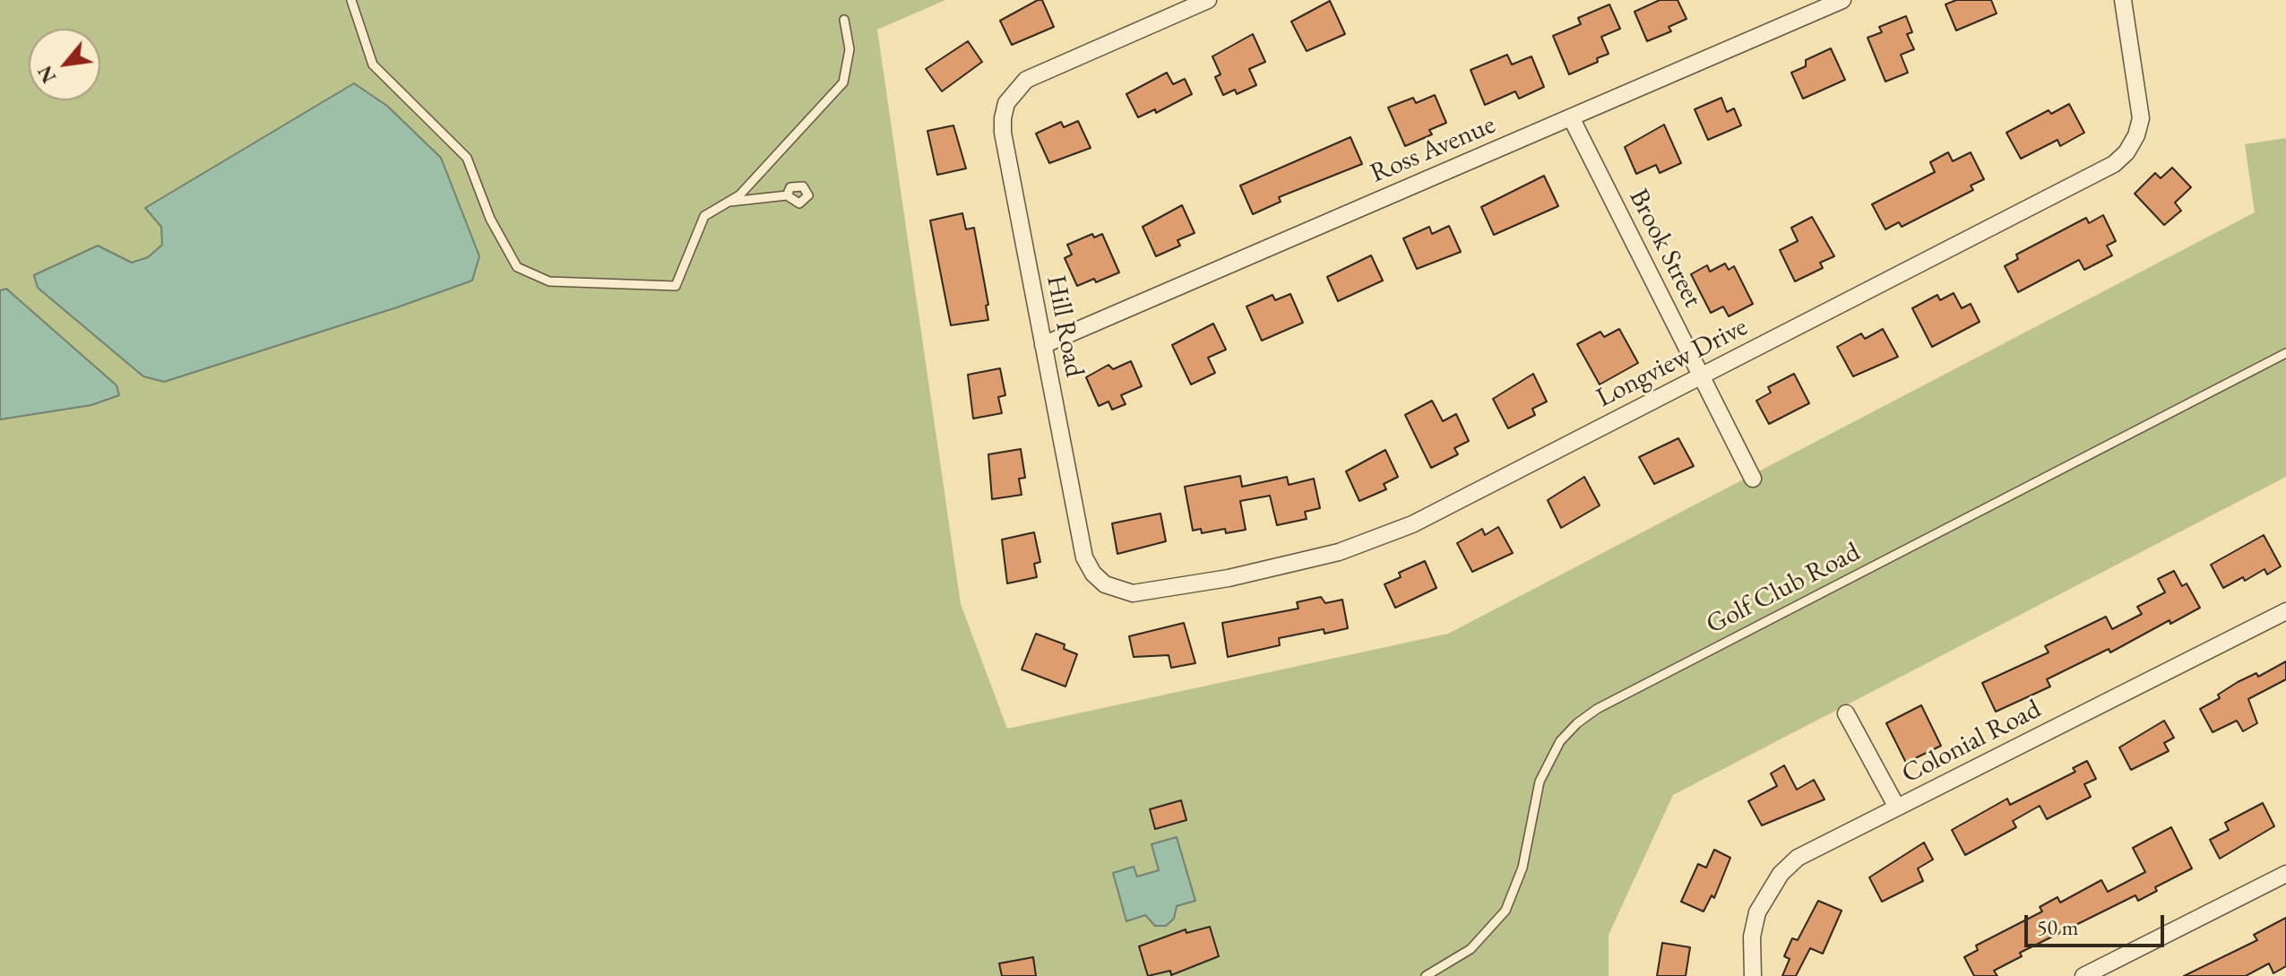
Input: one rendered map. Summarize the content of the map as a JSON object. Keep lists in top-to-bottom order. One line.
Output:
{"streets":{"street":["Ross Avenue","Brook Street","Hill Road","Longview Drive","Colonial Road"],"lane":["Golf Club Road"]},"crossings":[["Ross Avenue","Brook Street"],["Ross Avenue","Hill Road"],["Brook Street","Longview Drive"],["Hill Road","Longview Drive"]],"scale_bar":"50 m","north":"bottom left"}
